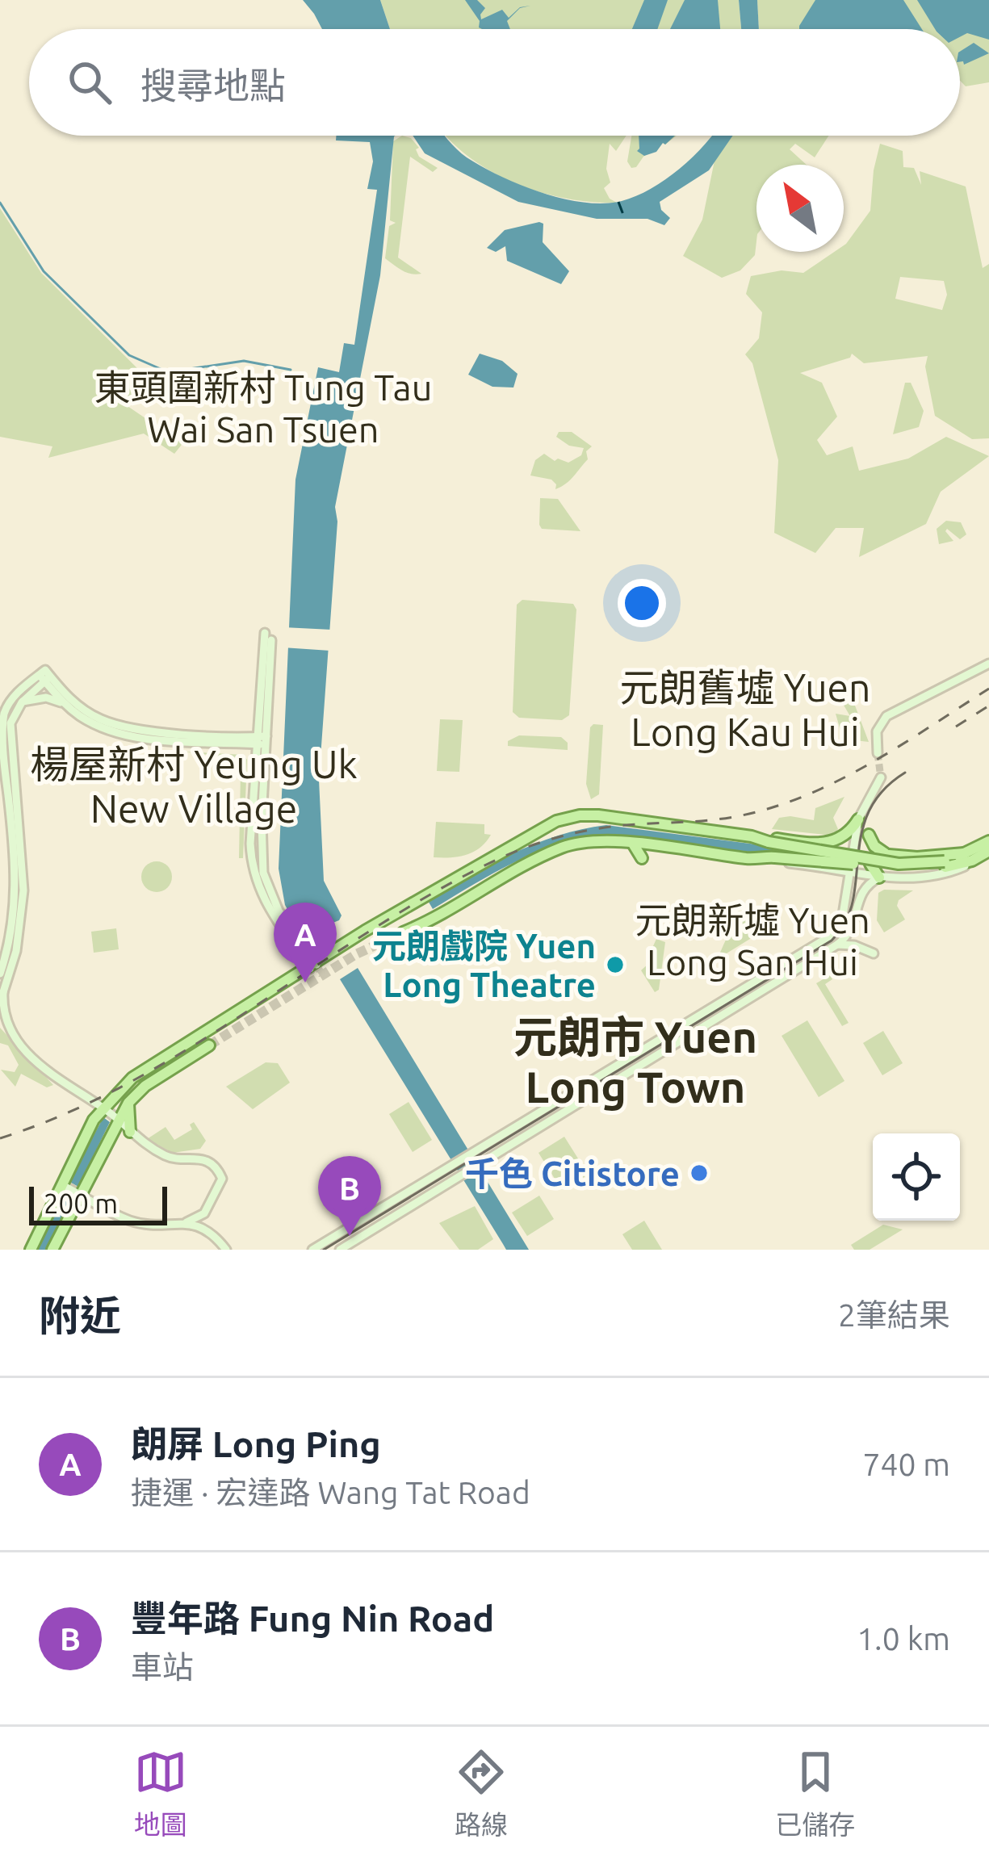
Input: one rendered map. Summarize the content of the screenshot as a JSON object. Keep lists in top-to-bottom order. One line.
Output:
{"districts":["東頭圍新村 Tung Tau Wai San Tsuen","元朗舊墟 Yuen Long Kau Hui","楊屋新村 Yeung Uk New Village","元朗新墟 Yuen Long San Hui","元朗市 Yuen Long Town"],"places":["元朗戲院 Yuen Long Theatre","千色 Citistore"],"scale_bar":"200 m","north":"top left","page":{"search":"搜尋地點","pins":["A","B"],"scale":"200 m","heading":["附近","2筆結果"],"list":[{"mark":"A","name":"朗屏 Long Ping","note":"捷運 · 宏達路 Wang Tat Road","value":"740 m"},{"mark":"B","name":"豐年路 Fung Nin Road","note":"車站","value":"1.0 km"}],"nav":["地圖","路線","已儲存"]}}
